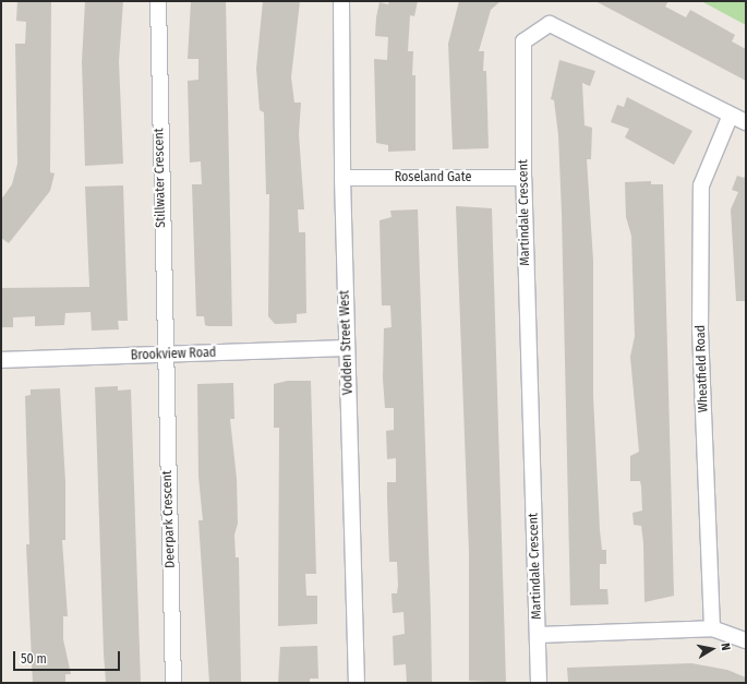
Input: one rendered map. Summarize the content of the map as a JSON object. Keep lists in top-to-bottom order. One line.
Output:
{"streets":{"street":["Stillwater Crescent","Roseland Gate","Martindale Crescent","Vodden Street West","Brookview Road","Wheatfield Road","Deerpark Crescent"]},"crossings":[["Stillwater Crescent","Brookview Road"],["Stillwater Crescent","Deerpark Crescent"],["Roseland Gate","Martindale Crescent"],["Roseland Gate","Vodden Street West"],["Martindale Crescent","Wheatfield Road"],["Vodden Street West","Brookview Road"],["Brookview Road","Deerpark Crescent"]],"scale_bar":"50 m","north":"right"}
